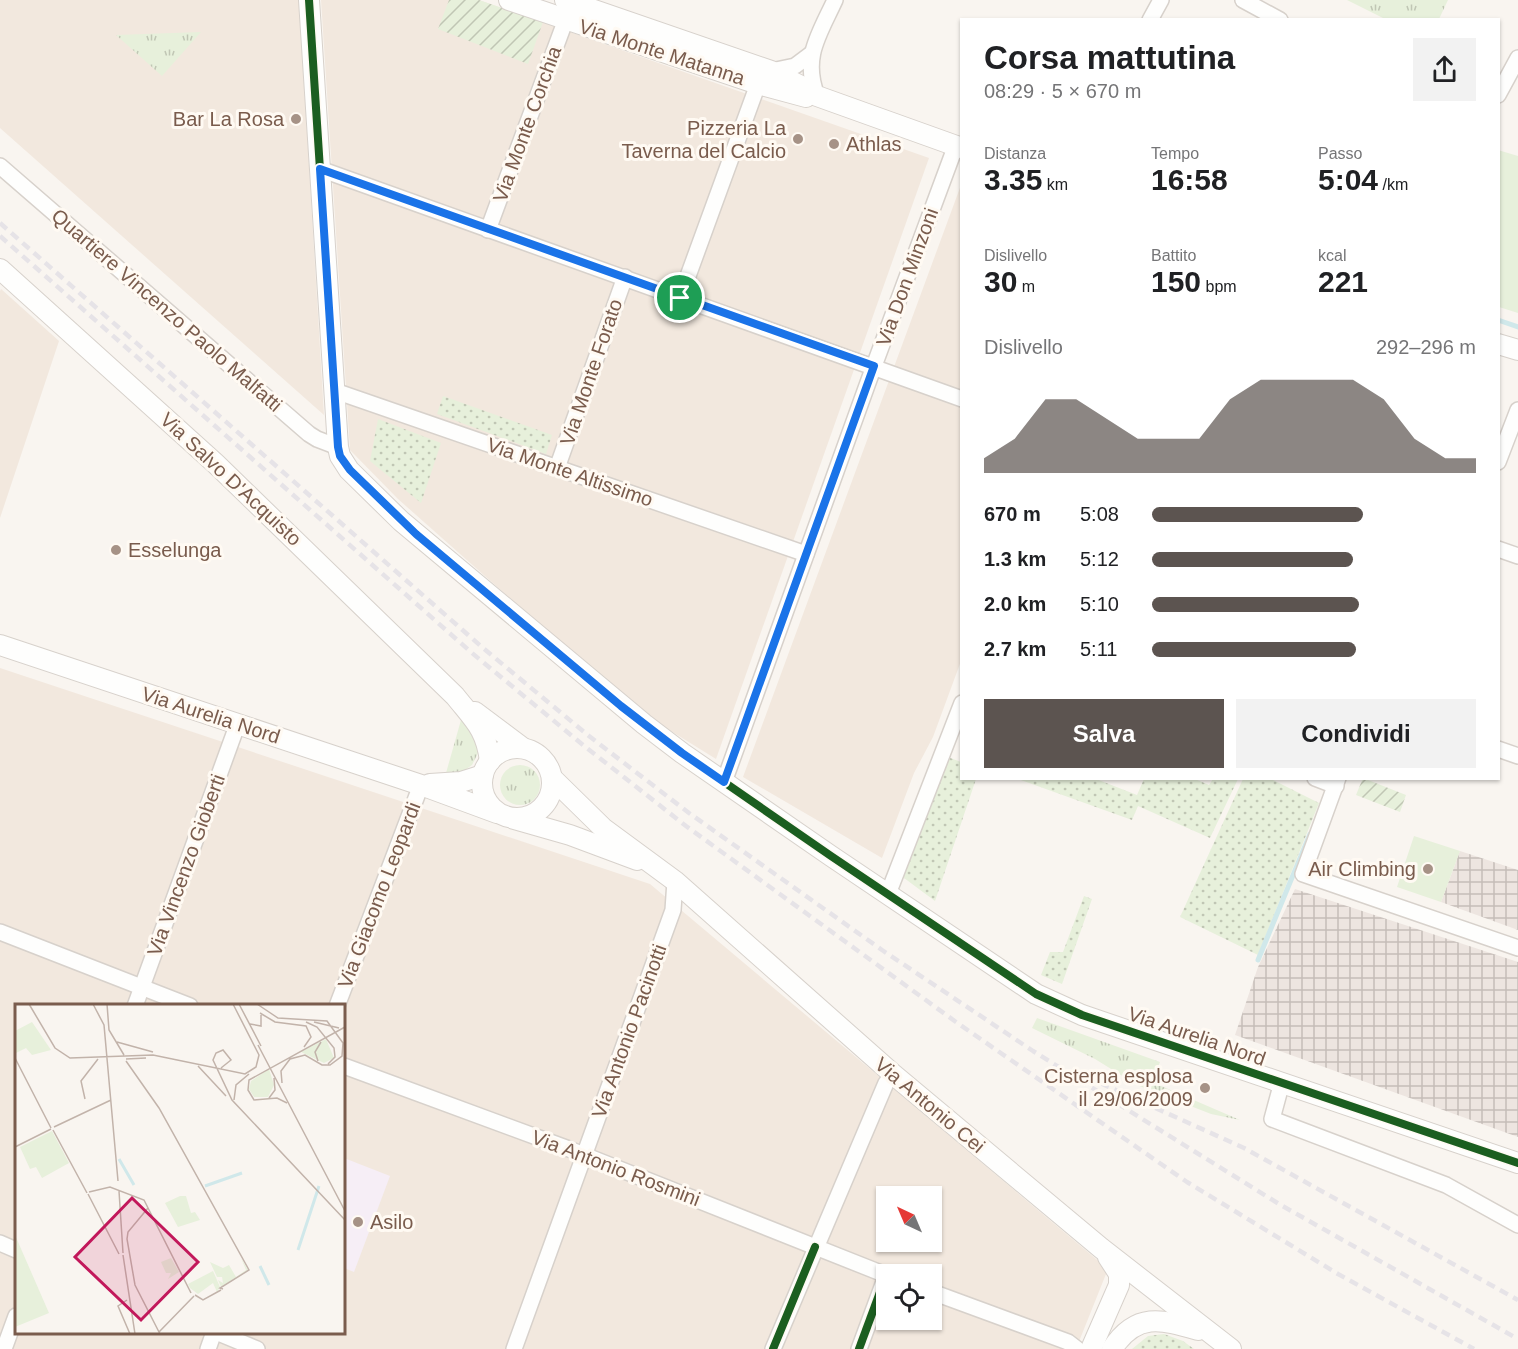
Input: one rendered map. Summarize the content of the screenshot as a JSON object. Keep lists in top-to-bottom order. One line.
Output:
{"streets":{"street":["Via Monte Matanna","Via Monte Corchia","Via Don Minzoni","Quartiere Vincenzo Paolo Malfatti","Via Monte Forato","Via Monte Altissimo","Via Salvo D'Acquisto","Via Aurelia Nord","Via Vincenzo Gioberti","Via Giacomo Leopardi","Via Antonio Pacinotti","Via Antonio Cei","Via Antonio Rosmini"]},"crossings":[["Via Monte Matanna","Via Monte Corchia"],["Via Monte Matanna","Via Don Minzoni"],["Via Don Minzoni","Via Monte Altissimo"],["Via Don Minzoni","Via Aurelia Nord"],["Quartiere Vincenzo Paolo Malfatti","Via Aurelia Nord"],["Via Monte Forato","Via Monte Altissimo"],["Via Salvo D'Acquisto","Via Aurelia Nord"],["Via Salvo D'Acquisto","Via Antonio Cei"],["Via Aurelia Nord","Via Vincenzo Gioberti"],["Via Aurelia Nord","Via Giacomo Leopardi"],["Via Aurelia Nord","Via Antonio Cei"],["Via Antonio Pacinotti","Via Antonio Cei"],["Via Antonio Pacinotti","Via Antonio Rosmini"]],"places":["Bar La Rosa","Pizzeria La Taverna del Calcio","Athlas","Esselunga","Air Climbing","Cisterna esplosa il 29/06/2009","Asilo"],"north":"top left","page":{"heading":["Corsa mattutina","08:29 · 5 × 670 m"],"stats":[["Distanza","3.35 km"],["Tempo","16:58"],["Passo","5:04 /km"],["Dislivello","30 m"],["Battito","150 bpm"],["kcal","221"]],"chart":["Dislivello","292–296 m"],"list":[{"name":"670 m","note":"5:08"},{"name":"1.3 km","note":"5:12"},{"name":"2.0 km","note":"5:10"},{"name":"2.7 km","note":"5:11"}],"buttons":["Salva","Condividi"]}}
